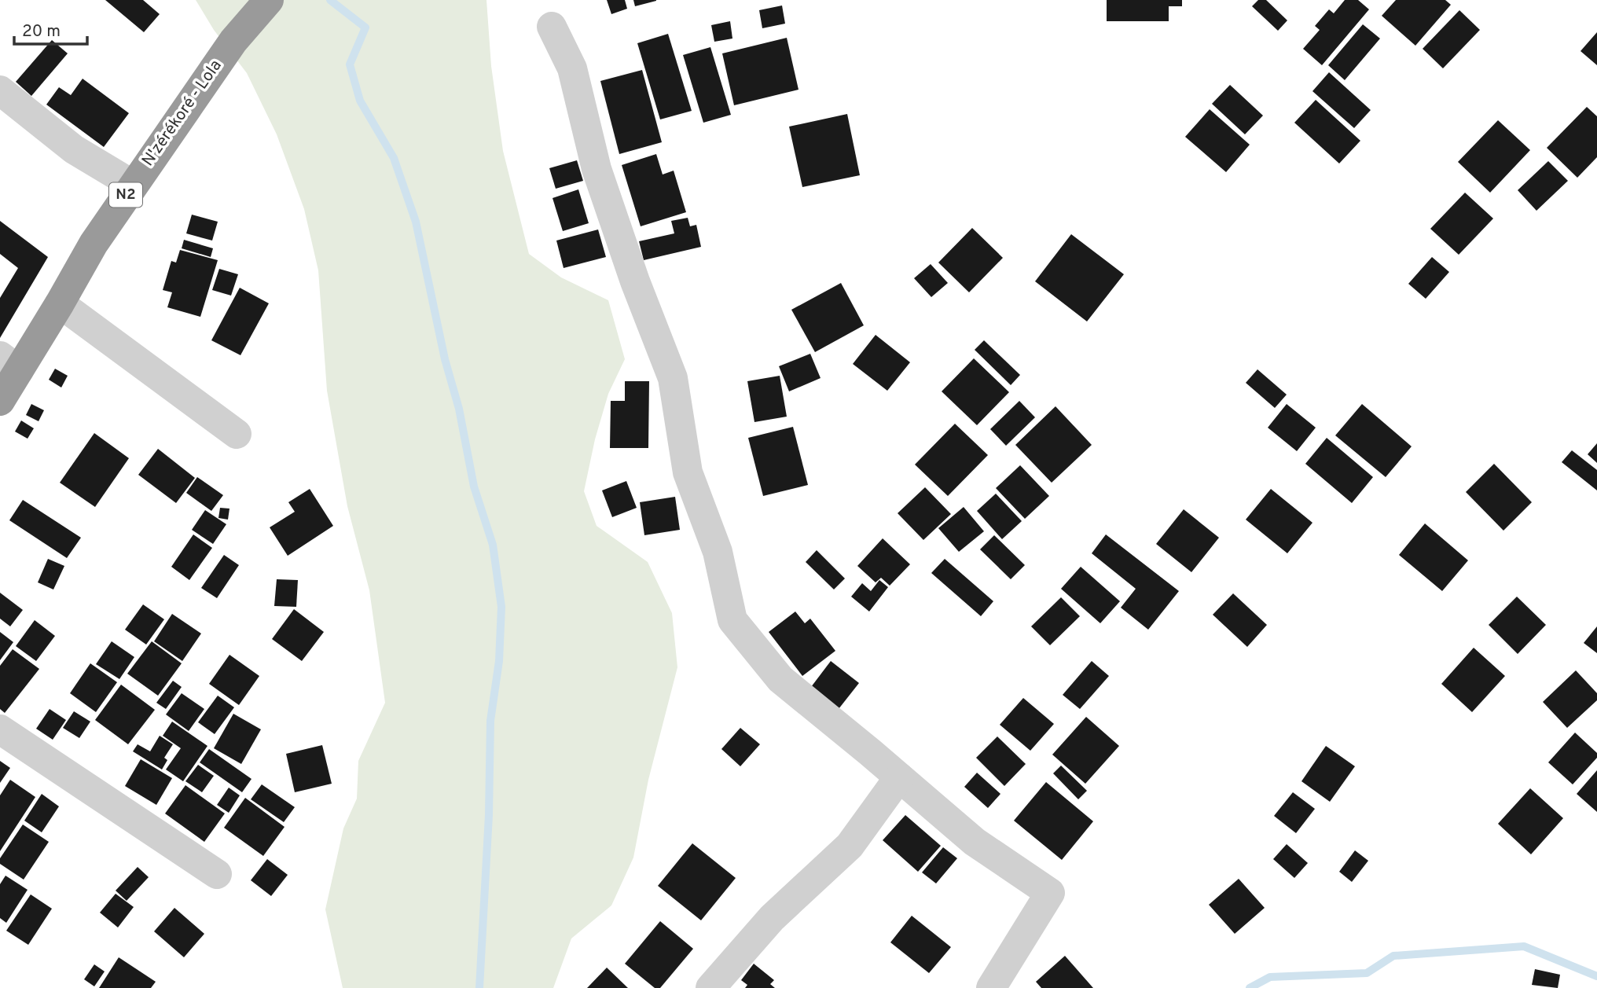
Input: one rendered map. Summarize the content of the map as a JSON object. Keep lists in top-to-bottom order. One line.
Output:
{"streets":{"highway":["N'zérékoré - Lola","N2"]},"scale_bar":"20 m"}
